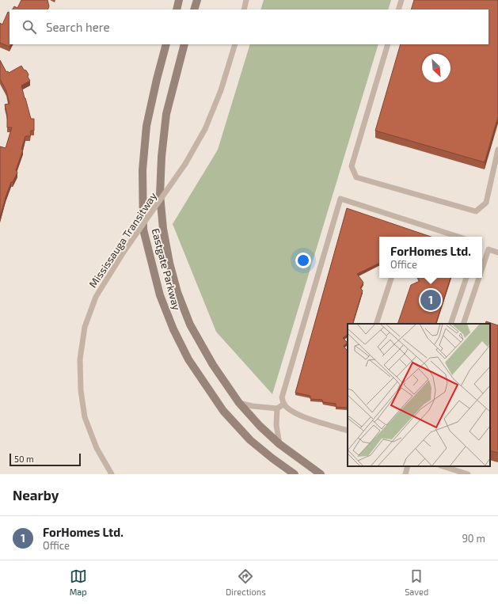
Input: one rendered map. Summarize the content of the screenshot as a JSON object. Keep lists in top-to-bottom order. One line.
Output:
{"streets":{"main road":["Eastgate Parkway"],"lane":["Mississauga Transitway"]},"scale_bar":"50 m","north":"bottom right","page":{"search":"Search here","popup":["ForHomes Ltd.","Office"],"pins":"1","scale":"50 m","heading":"Nearby","list":[{"mark":"1","name":"ForHomes Ltd.","note":"Office","value":"90 m"}],"nav":["Map","Directions","Saved"]}}
